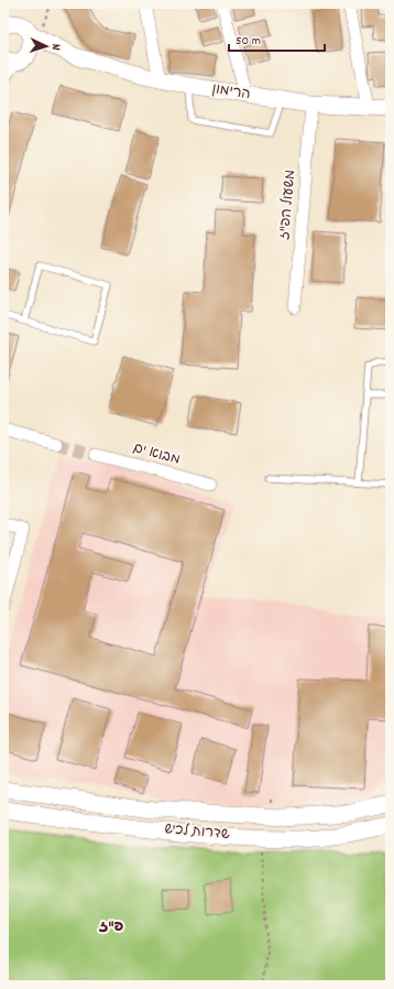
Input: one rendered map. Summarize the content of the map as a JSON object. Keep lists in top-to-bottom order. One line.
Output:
{"streets":{"main road":["הרימון","שדרות לכיש"],"street":["משעול הפ\"ז","מבוא ים"]},"crossings":[["הרימון","משעול הפ\"ז"]],"districts":["פ\"ז"],"scale_bar":"50 m","north":"right"}
